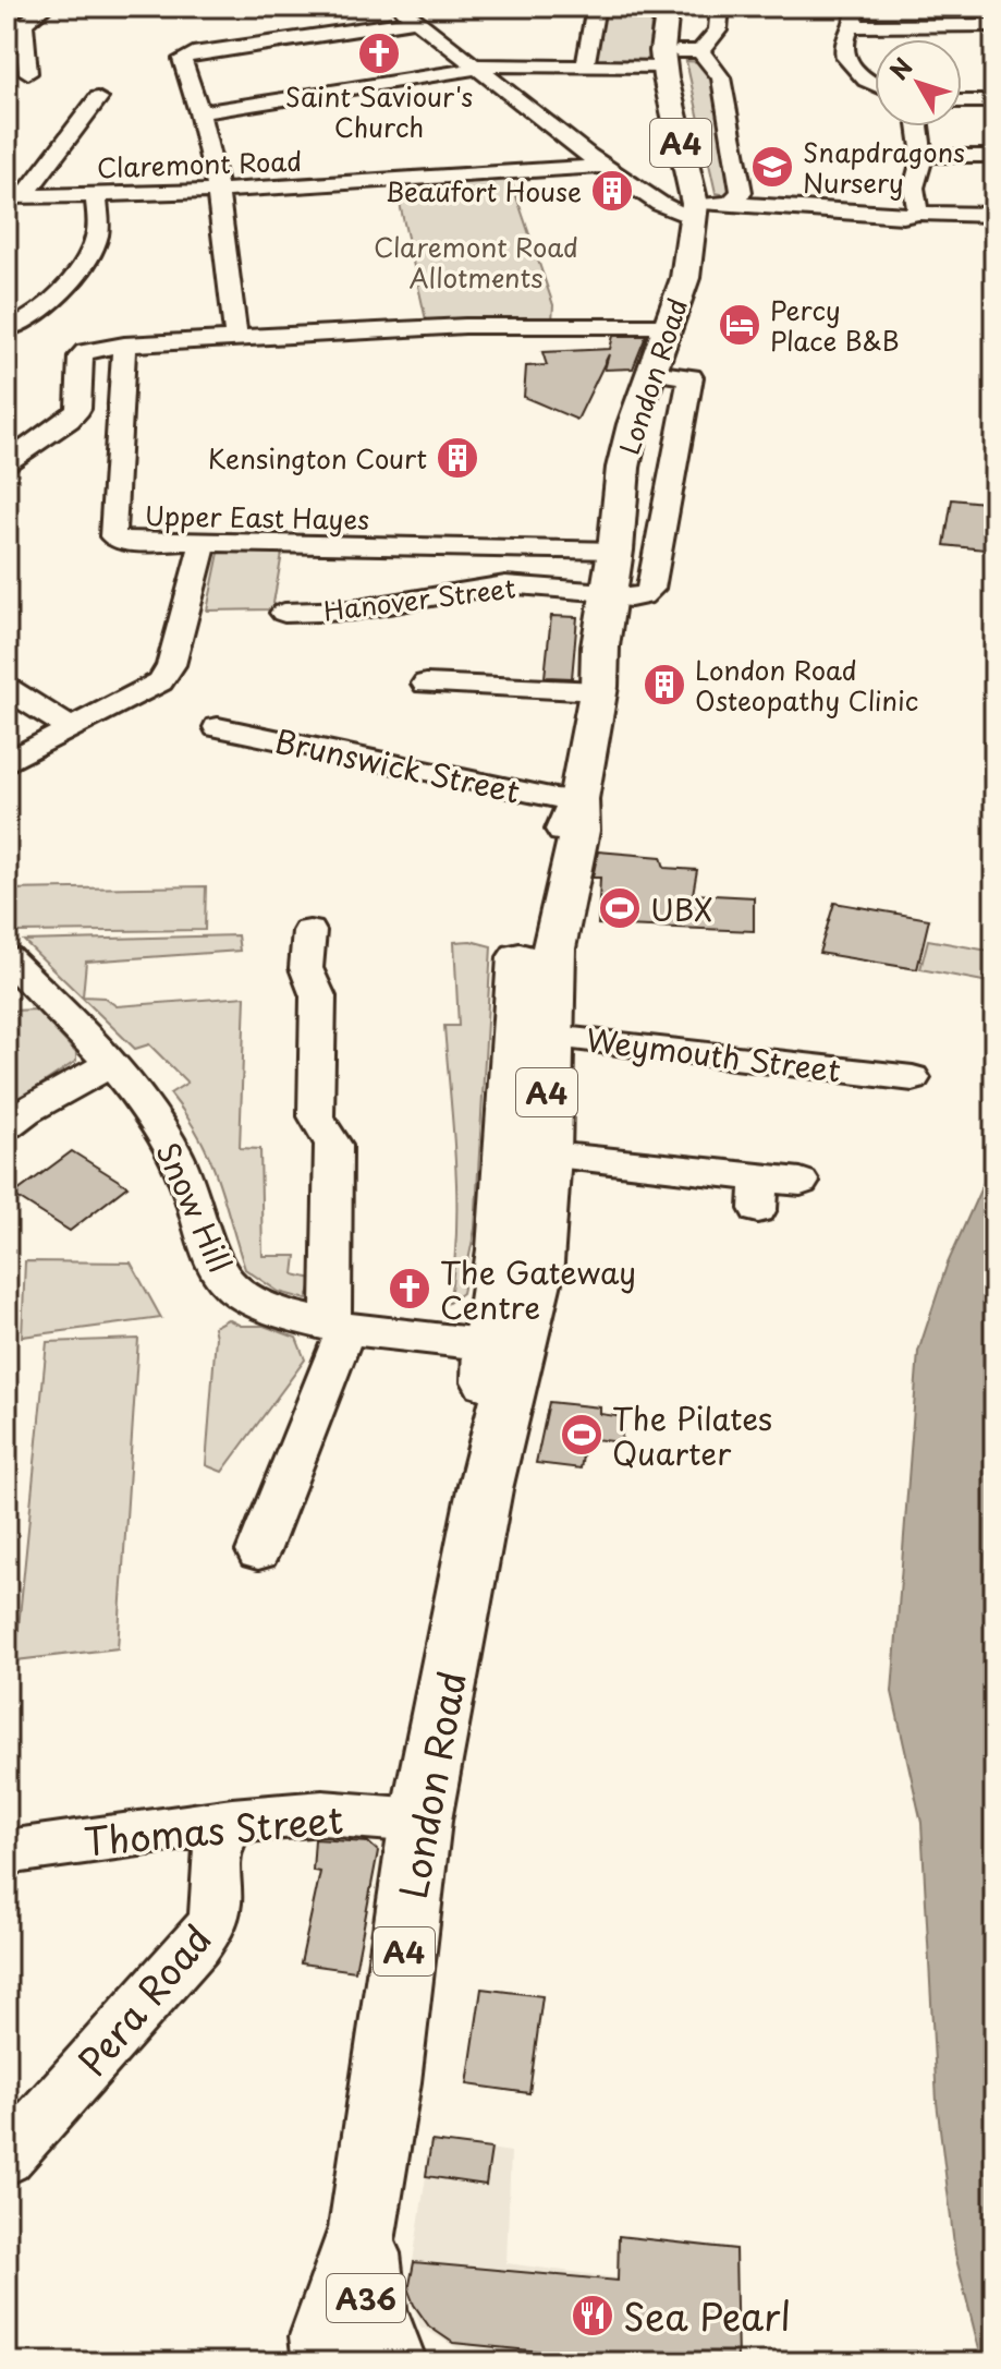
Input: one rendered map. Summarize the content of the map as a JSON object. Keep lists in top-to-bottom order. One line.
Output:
{"streets":{"highway":["A4","London Road","A36"],"street":["Claremont Road","Upper East Hayes","Hanover Street","Brunswick Street","Weymouth Street","Snow Hill","Thomas Street","Pera Road"]},"crossings":[["London Road","Upper East Hayes"],["London Road","Hanover Street"],["London Road","Brunswick Street"],["London Road","Weymouth Street"],["London Road","Snow Hill"],["London Road","Thomas Street"],["London Road","A36"],["Thomas Street","Pera Road"]],"parks":["Claremont Road Allotments"],"places":{"church":["Saint Saviour's Church","The Gateway Centre"],"school or university":["Snapdragons Nursery"],"building":["Beaufort House","Kensington Court","London Road Osteopathy Clinic"],"hotel":["Percy Place B&B"],"sports":["UBX","The Pilates Quarter"],"restaurant":["Sea Pearl"]},"north":"top left"}
